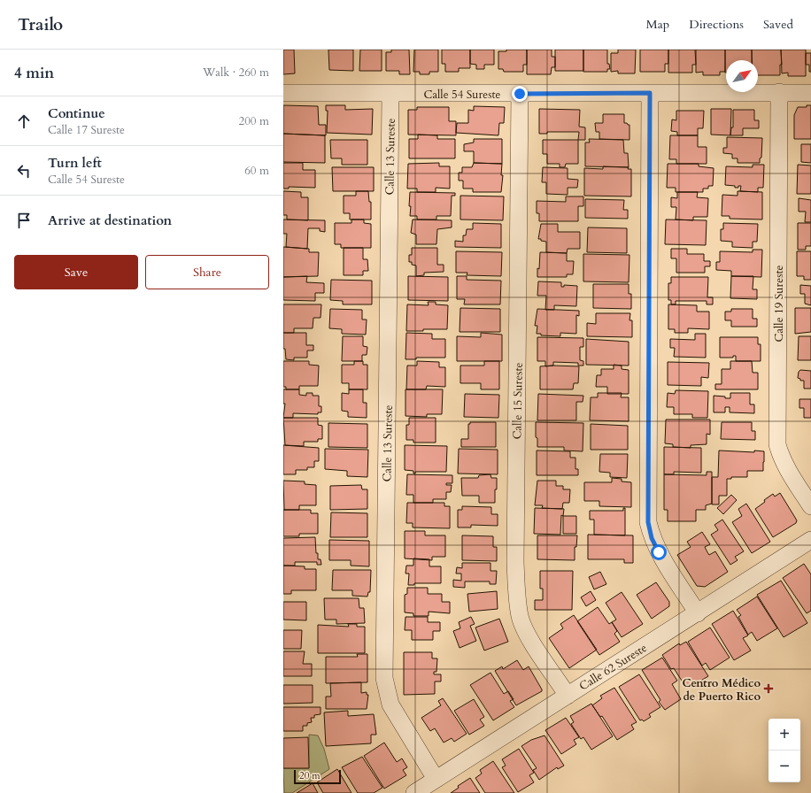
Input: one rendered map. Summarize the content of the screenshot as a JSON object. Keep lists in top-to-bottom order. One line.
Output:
{"streets":{"street":["Calle 54 Sureste","Calle 13 Sureste","Calle 19 Sureste","Calle 15 Sureste","Calle 62 Sureste"]},"crossings":[["Calle 54 Sureste","Calle 13 Sureste"],["Calle 54 Sureste","Calle 19 Sureste"],["Calle 54 Sureste","Calle 15 Sureste"],["Calle 13 Sureste","Calle 62 Sureste"],["Calle 15 Sureste","Calle 62 Sureste"]],"places":{"health":["Centro Médico de Puerto Rico"]},"scale_bar":"20 m","north":"top right","page":{"header":"Trailo","nav":["Map","Directions","Saved"],"heading":["4 min","Walk · 260 m"],"list":[["Continue","Calle 17 Sureste","200 m"],["Turn left","Calle 54 Sureste","60 m"],"Arrive at destination"],"buttons":["Save","Share"],"map_buttons":["+","−"],"scale":"20 m"}}
